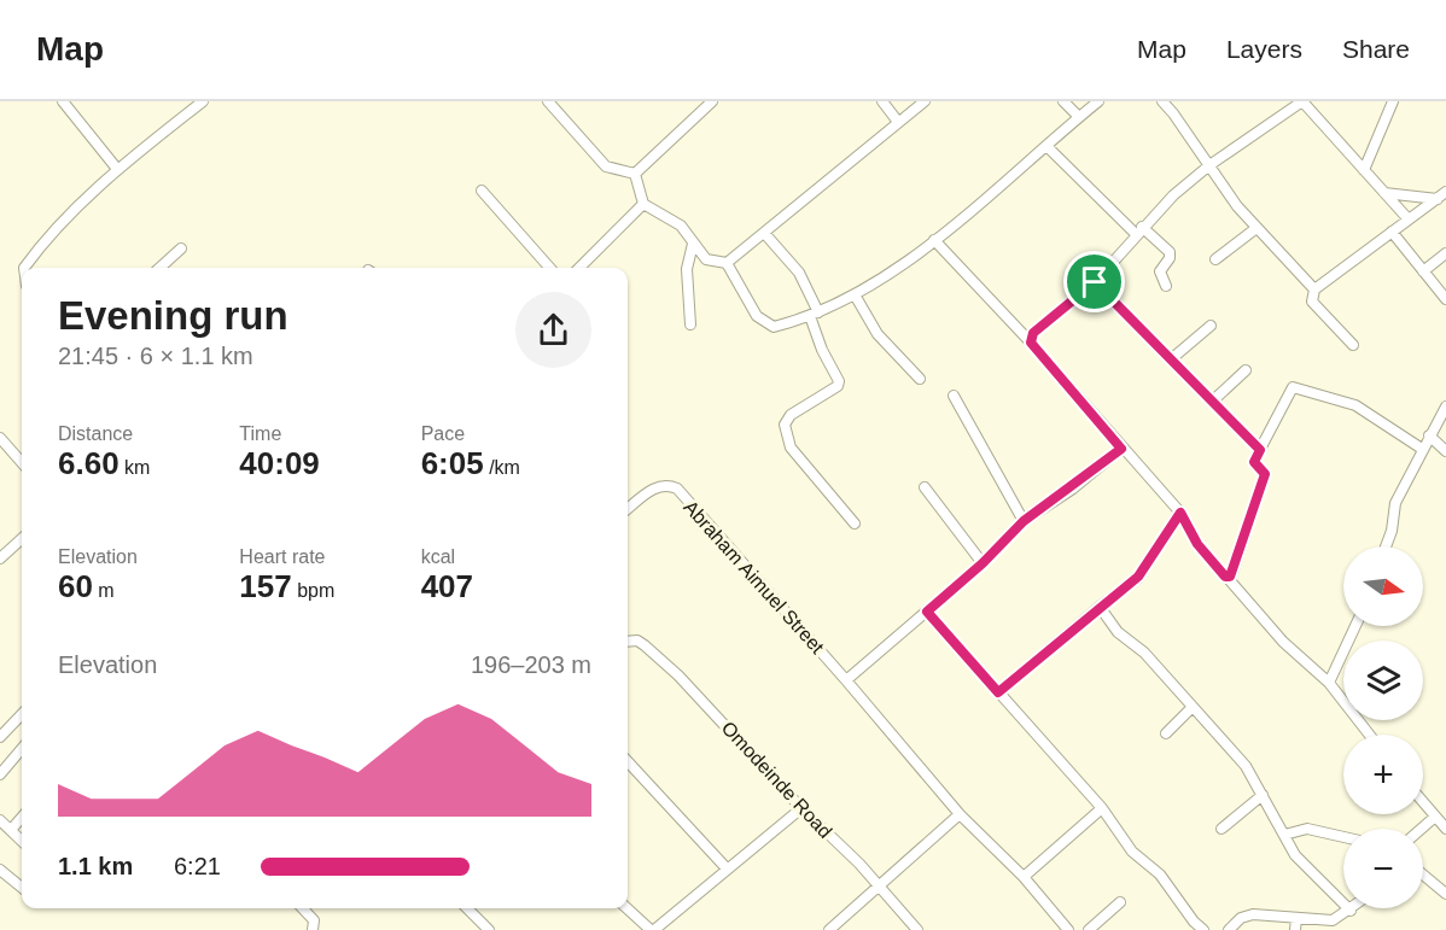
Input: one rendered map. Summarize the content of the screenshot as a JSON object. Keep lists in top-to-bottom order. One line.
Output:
{"streets":{"street":["Abraham Aimuel Street","Omodeinde Road"]},"north":"right","page":{"header":"Map","nav":["Map","Layers","Share"],"heading":["Evening run","21:45 · 6 × 1.1 km"],"stats":[["Distance","6.60 km"],["Time","40:09"],["Pace","6:05 /km"],["Elevation","60 m"],["Heart rate","157 bpm"],["kcal","407"]],"map_buttons":["+","−"],"chart":["Elevation","196–203 m"],"list":[{"name":"1.1 km","note":"6:21"}]}}
